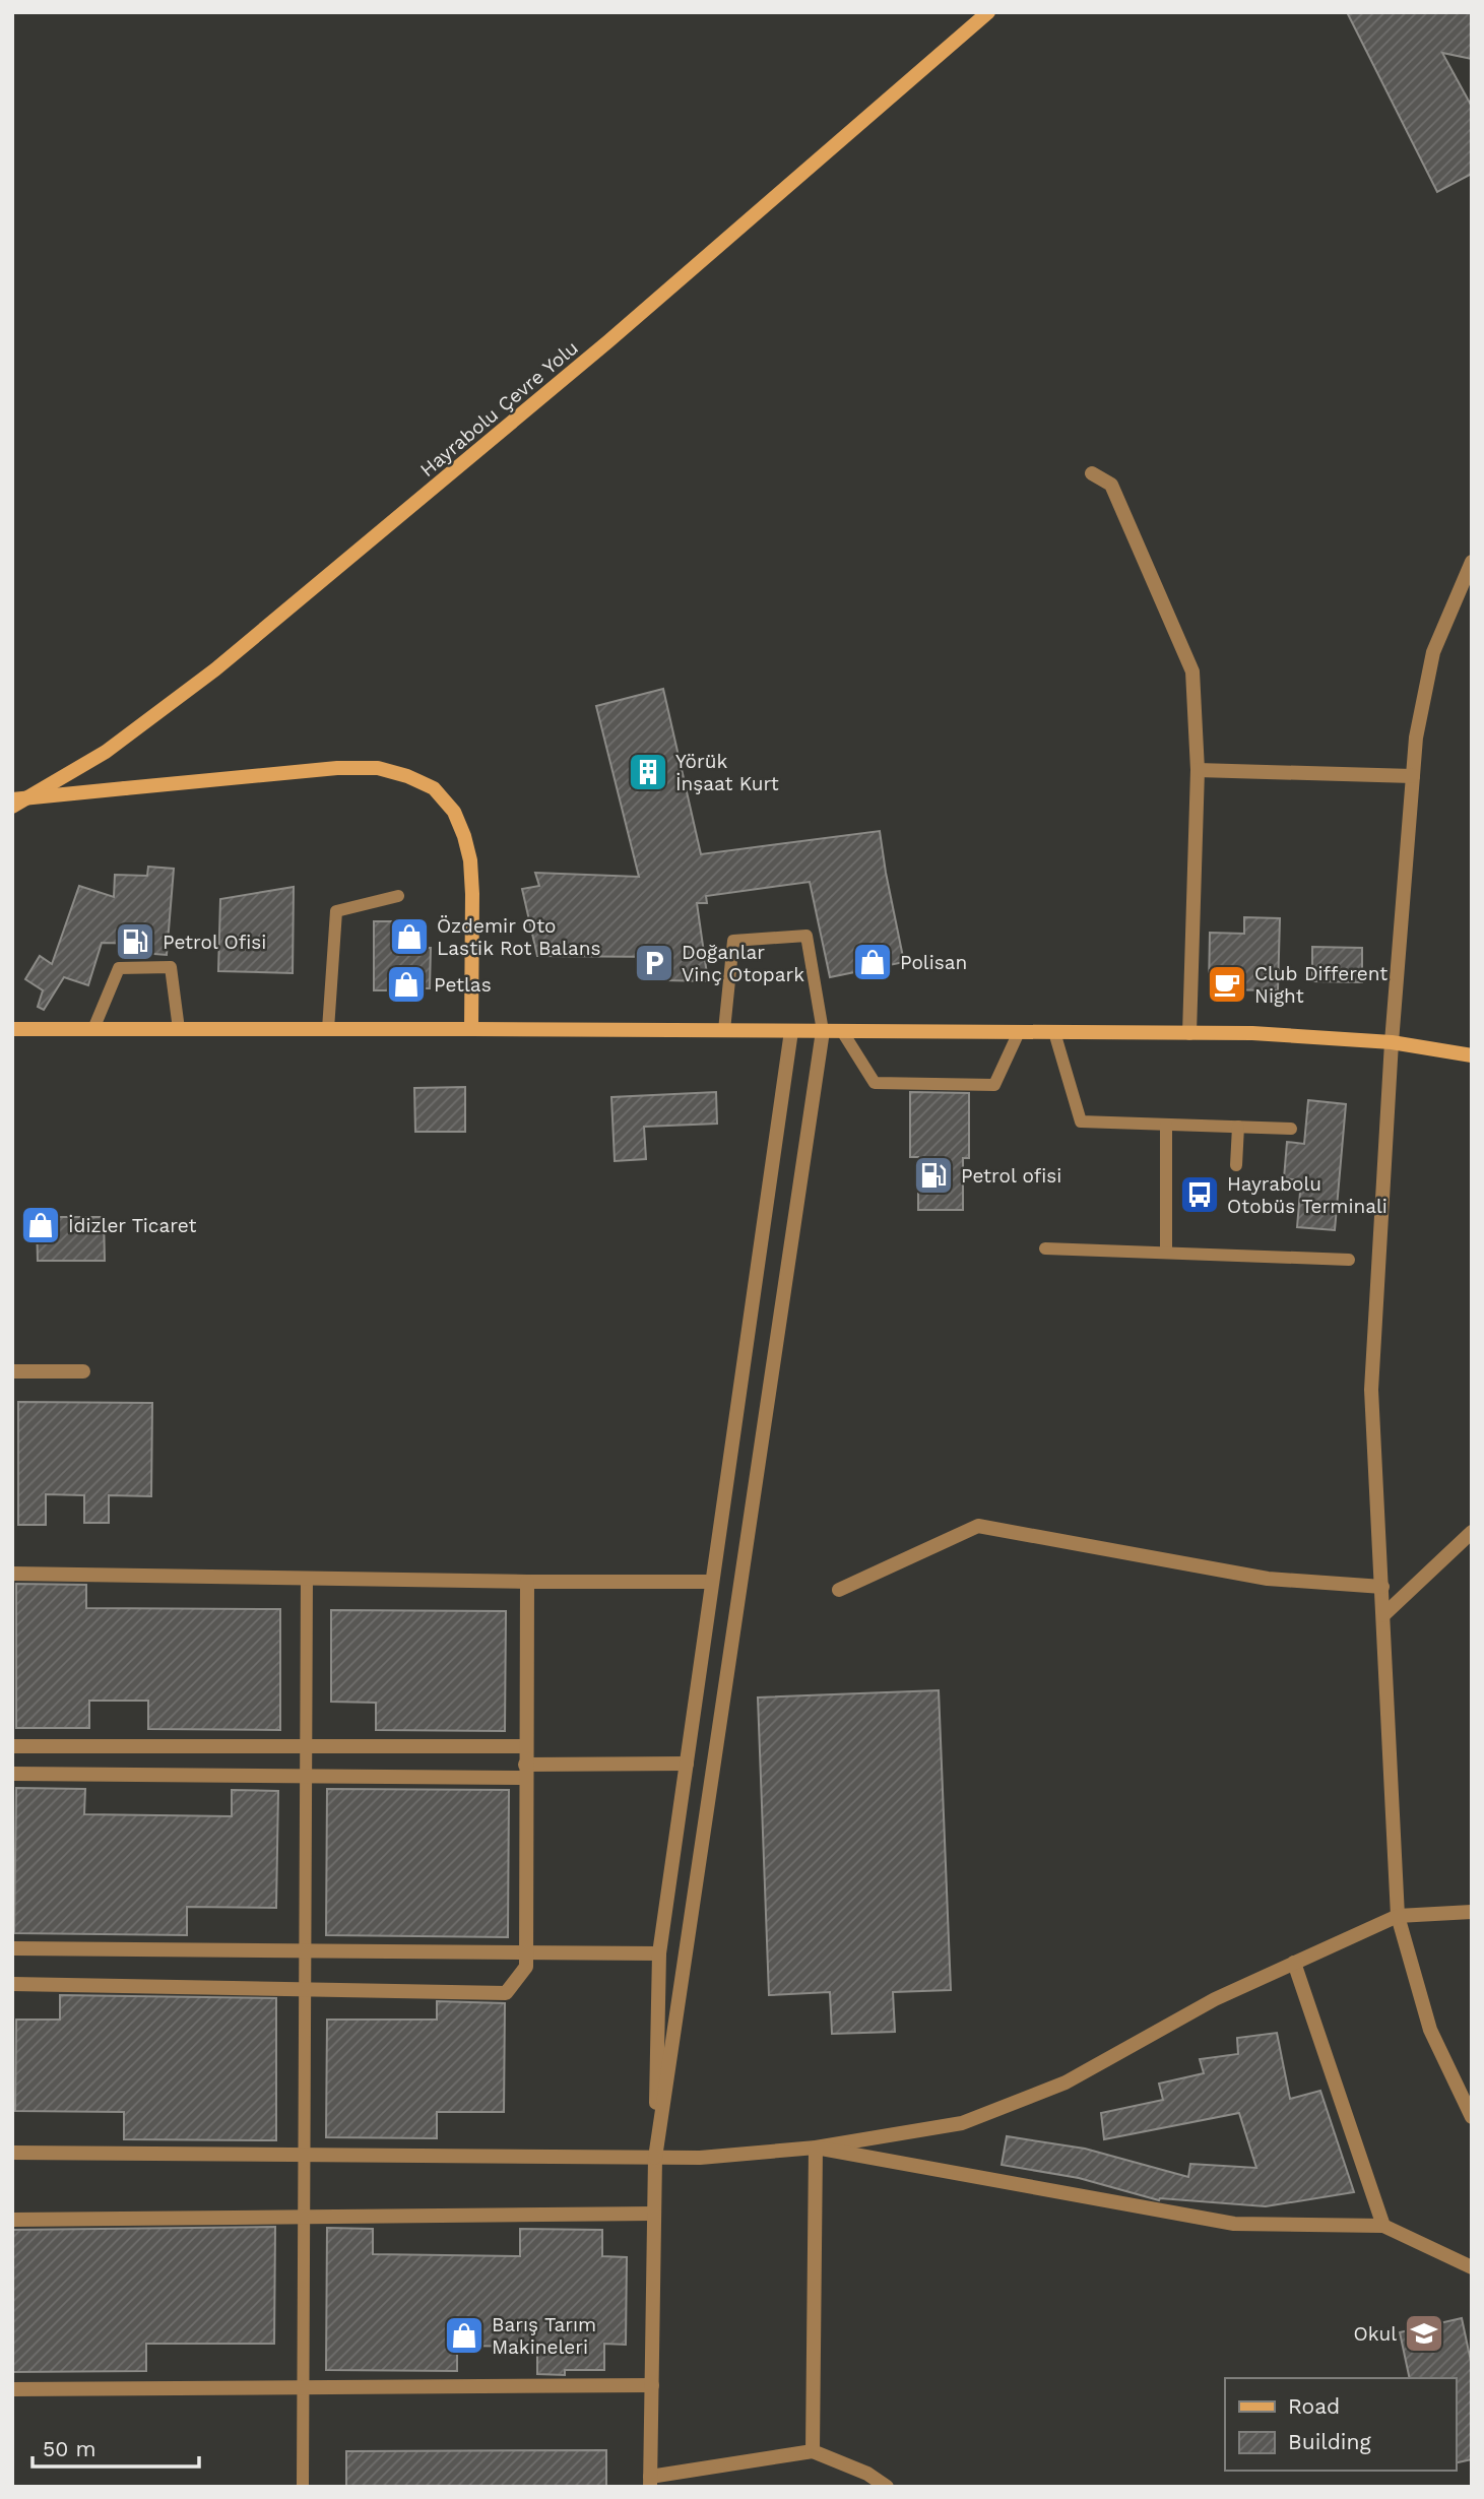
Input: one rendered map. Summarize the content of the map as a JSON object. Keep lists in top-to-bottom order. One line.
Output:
{"streets":{"main road":["Hayrabolu Çevre Yolu"]},"places":{"building":["Yörük İnşaat Kurt"],"shop":["Özdemir Oto Lastik Rot Balans","Polisan","Petlas","İdizler Ticaret","Barış Tarım Makineleri"],"fuel station":["Petrol Ofisi","Petrol ofisi"],"parking":["Doğanlar Vinç Otopark"],"cafe":["Club Different Night"],"bus stop":["Hayrabolu Otobüs Terminali"],"school or university":["Okul"]},"legend":["Road","Building"],"scale_bar":"50 m"}
